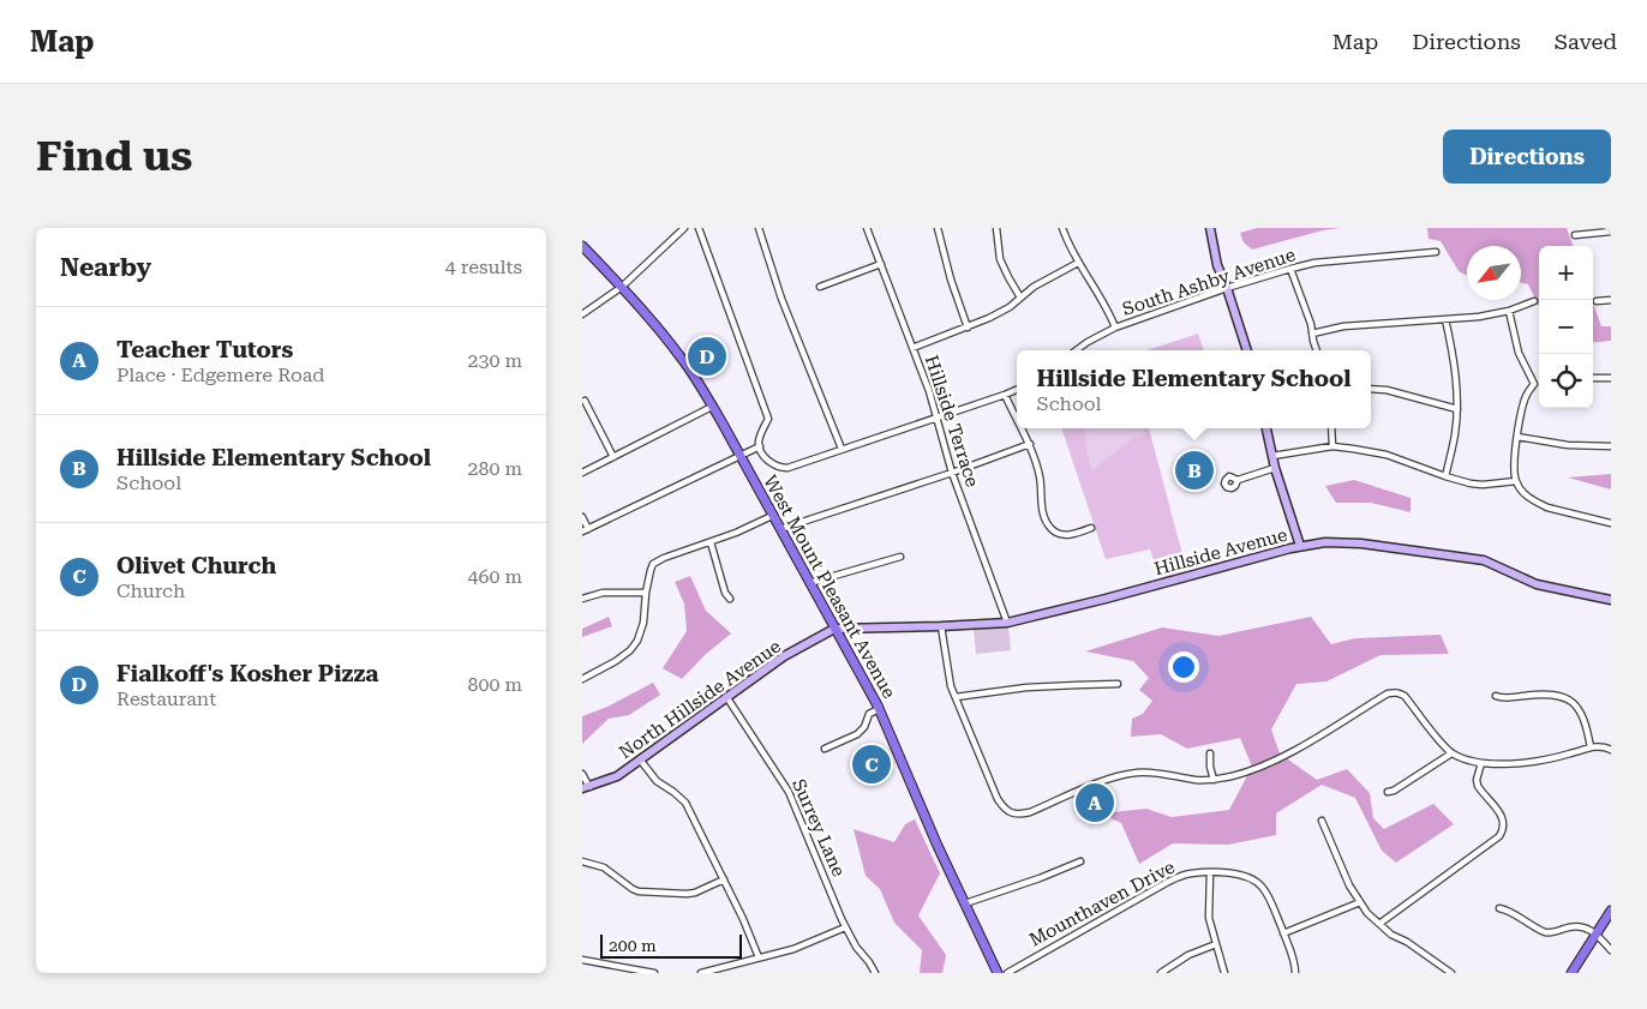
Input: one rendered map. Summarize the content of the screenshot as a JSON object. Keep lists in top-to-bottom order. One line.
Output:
{"streets":{"main road":["West Mount Pleasant Avenue"],"street":["South Ashby Avenue","Hillside Terrace","Hillside Avenue","North Hillside Avenue","Surrey Lane","Mounthaven Drive"]},"crossings":[["Hillside Terrace","Hillside Avenue"],["Hillside Avenue","West Mount Pleasant Avenue"],["Hillside Avenue","North Hillside Avenue"],["West Mount Pleasant Avenue","North Hillside Avenue"],["North Hillside Avenue","Surrey Lane"]],"scale_bar":"200 m","north":"bottom left","page":{"header":"Map","nav":["Map","Directions","Saved"],"buttons":"Directions","title":"Find us","heading":["Nearby","4 results"],"map_buttons":["+","−"],"list":[{"mark":"A","name":"Teacher Tutors","note":"Place · Edgemere Road","value":"230 m"},{"mark":"B","name":"Hillside Elementary School","note":"School","value":"280 m"},{"mark":"C","name":"Olivet Church","note":"Church","value":"460 m"},{"mark":"D","name":"Fialkoff's Kosher Pizza","note":"Restaurant","value":"800 m"}],"pins":["D","B","C","A"],"popup":["Hillside Elementary School","School"],"scale":"200 m"}}
